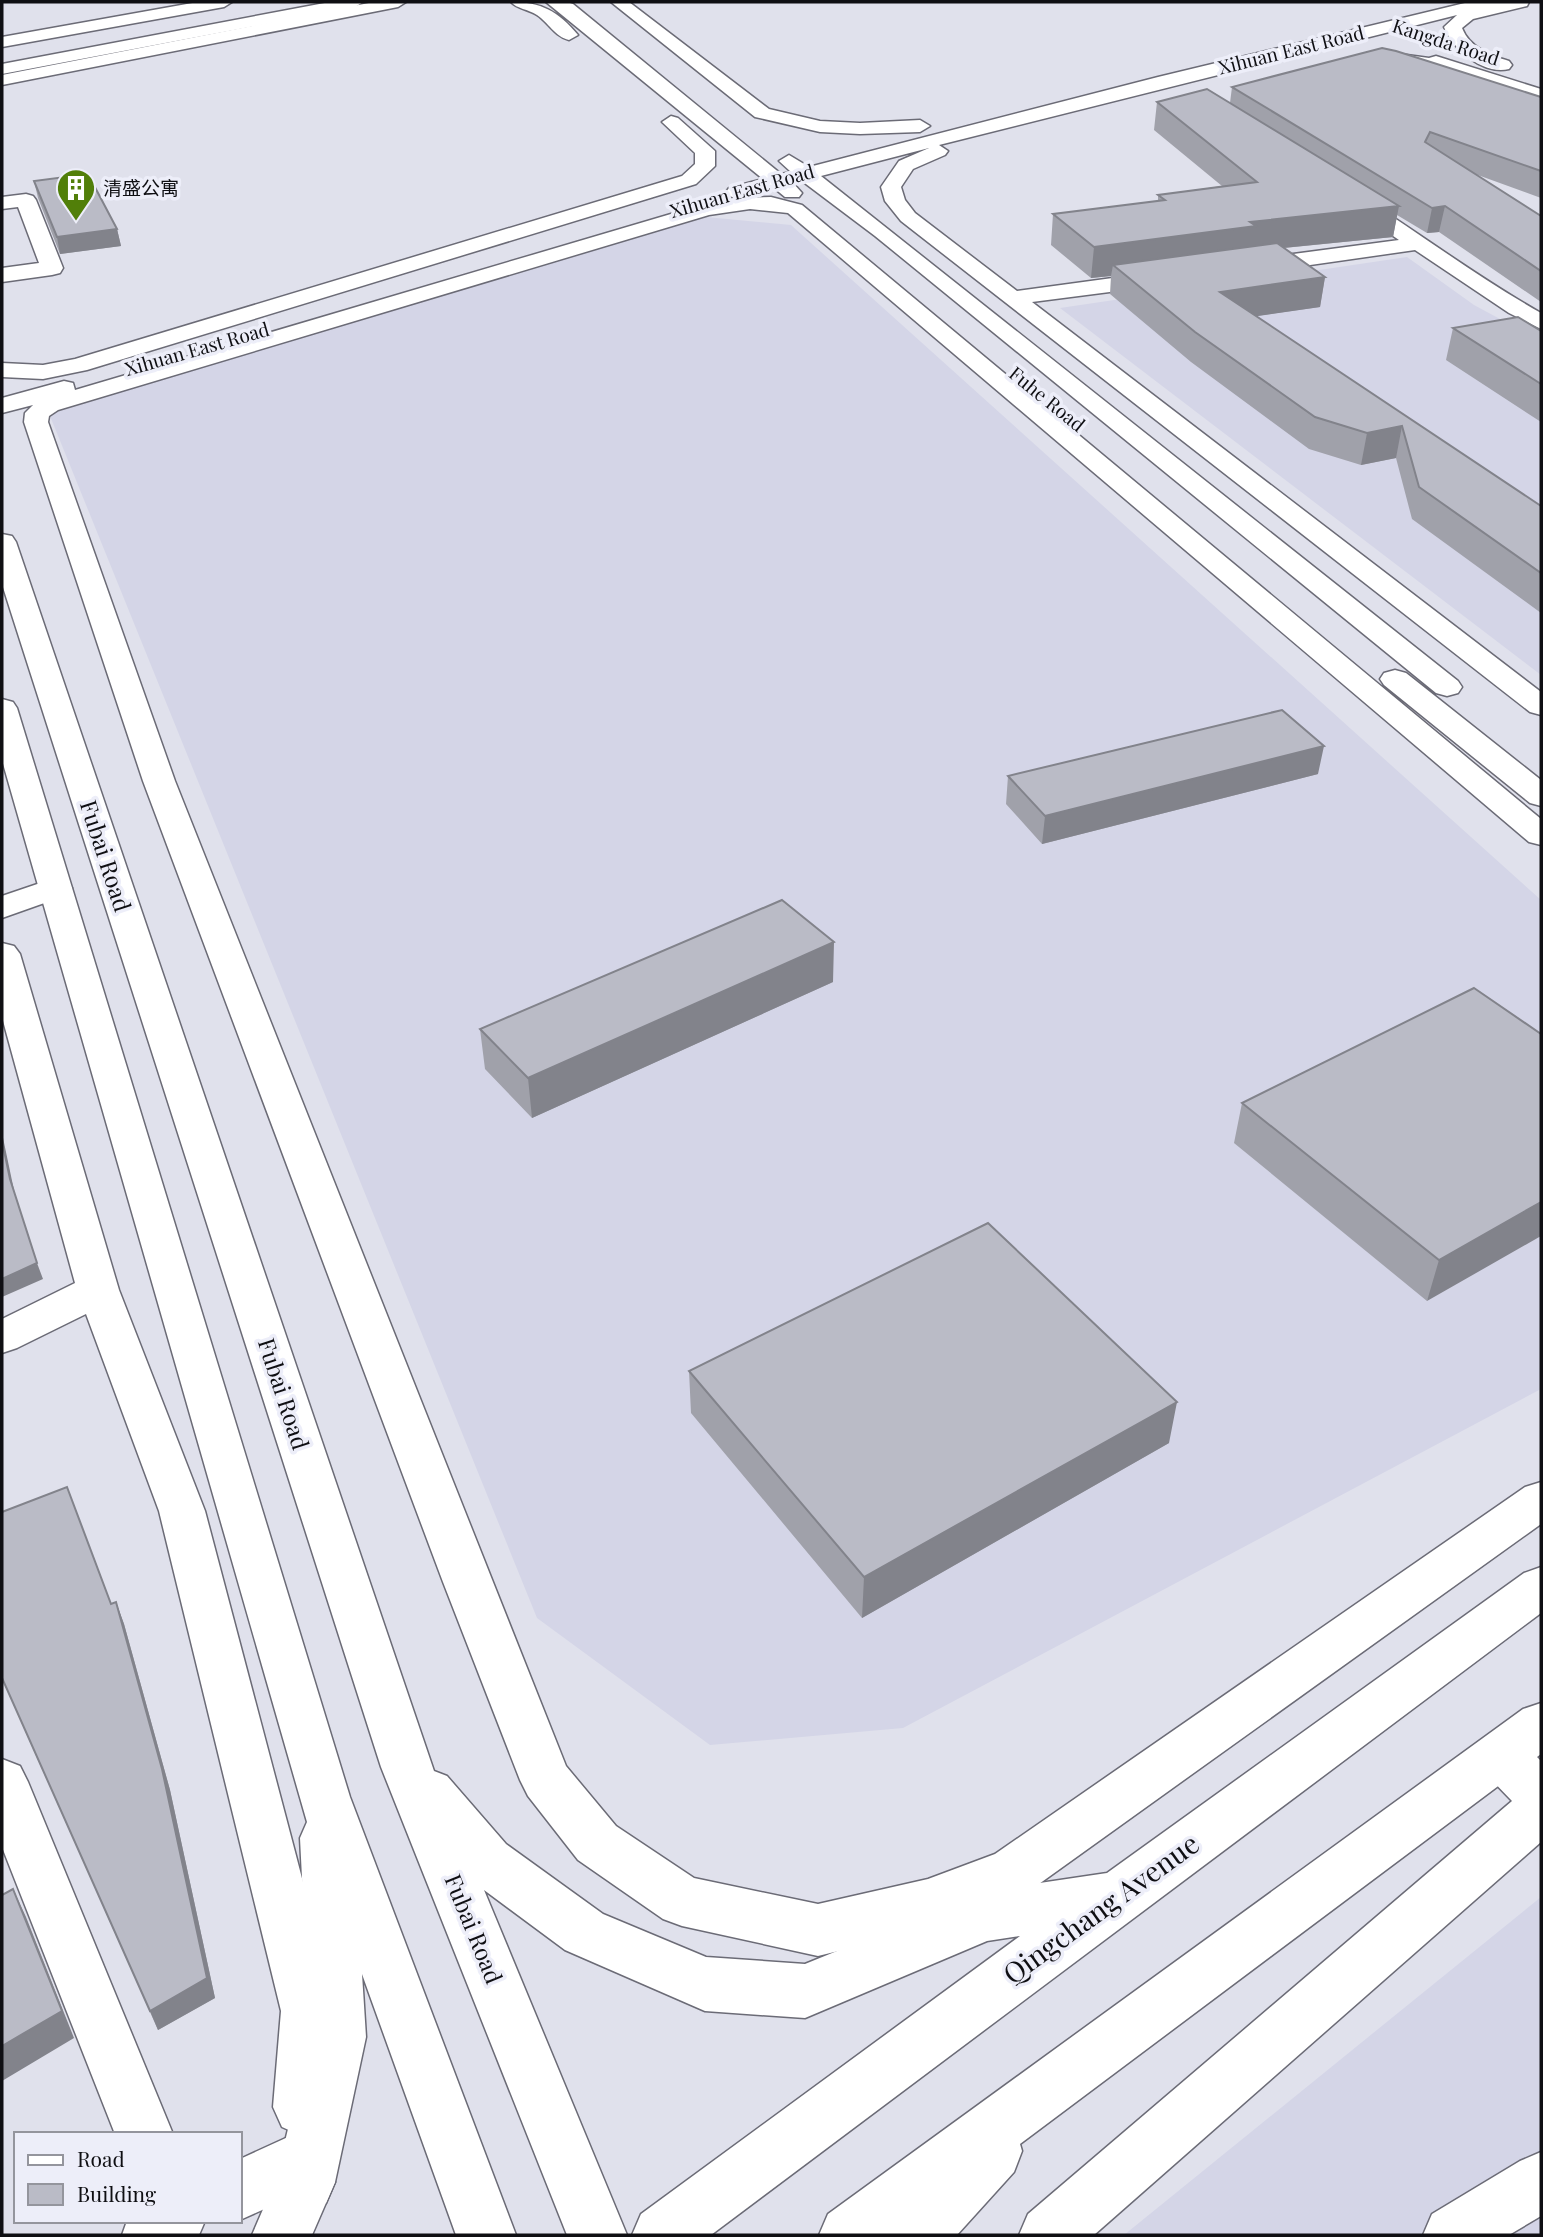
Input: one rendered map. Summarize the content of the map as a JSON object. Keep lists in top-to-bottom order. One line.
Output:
{"streets":{"street":["Kangda Road","Xihuan East Road","Fuhe Road","Fubai Road","Qingchang Avenue"]},"crossings":[["Kangda Road","Xihuan East Road"],["Xihuan East Road","Fuhe Road"]],"places":{"building":["清盛公寓"]},"legend":["Road","Building"]}
